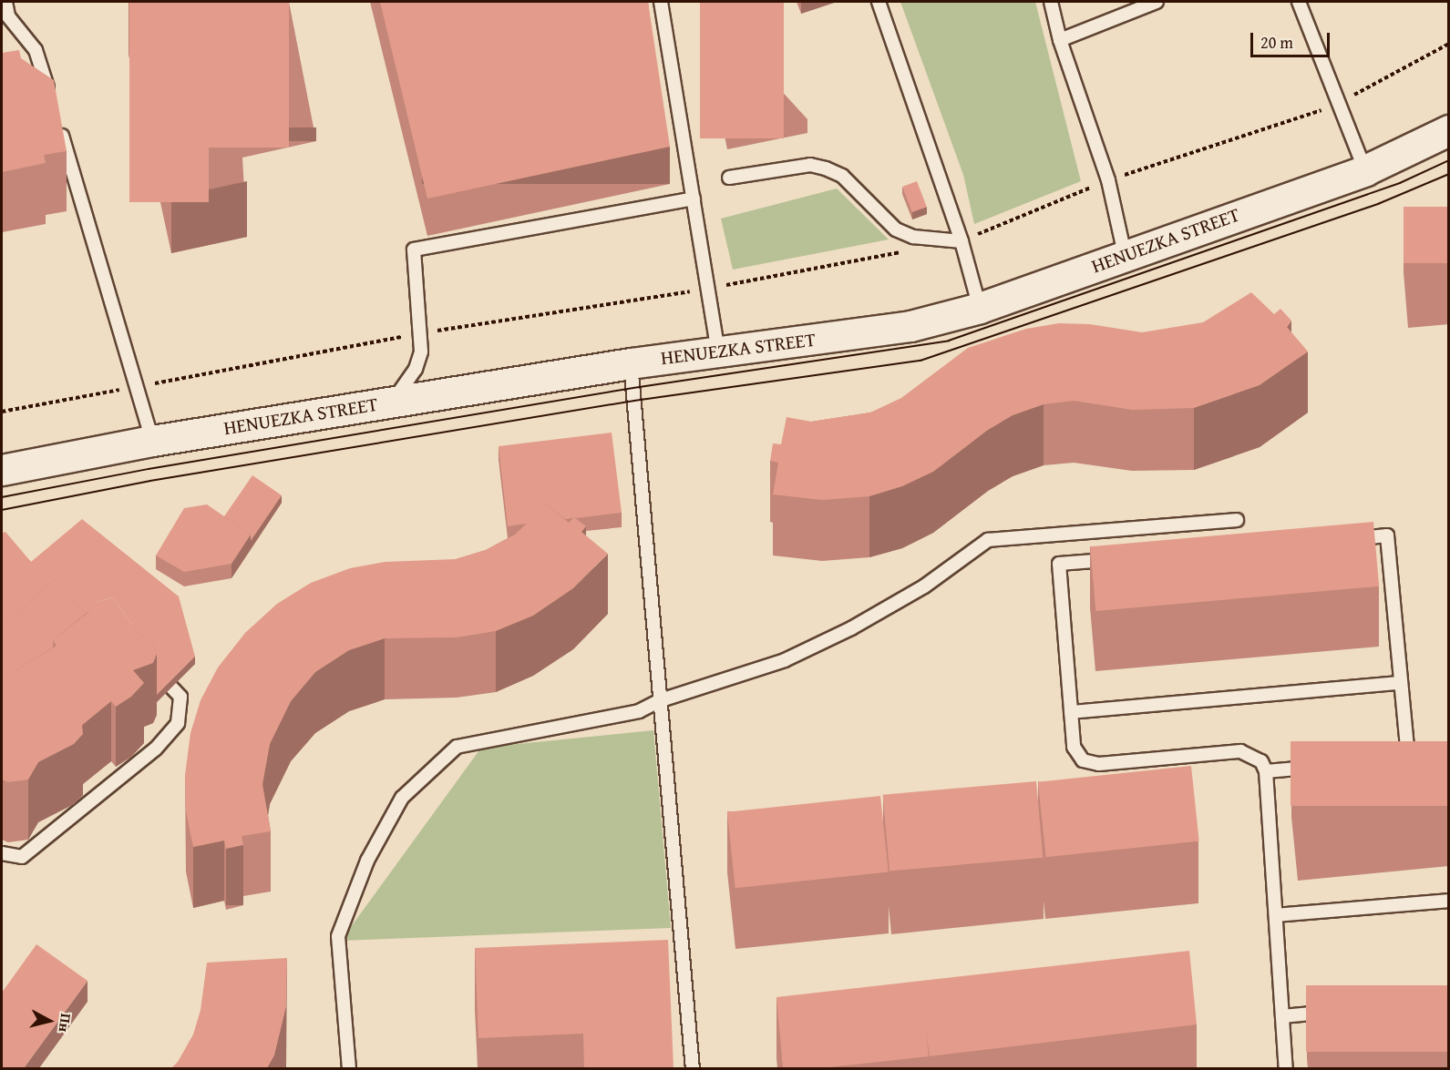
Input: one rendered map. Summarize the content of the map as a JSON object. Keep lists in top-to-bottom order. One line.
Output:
{"streets":{"main road":["HENUEZKA STREET"]},"scale_bar":"20 m","north":"right"}
